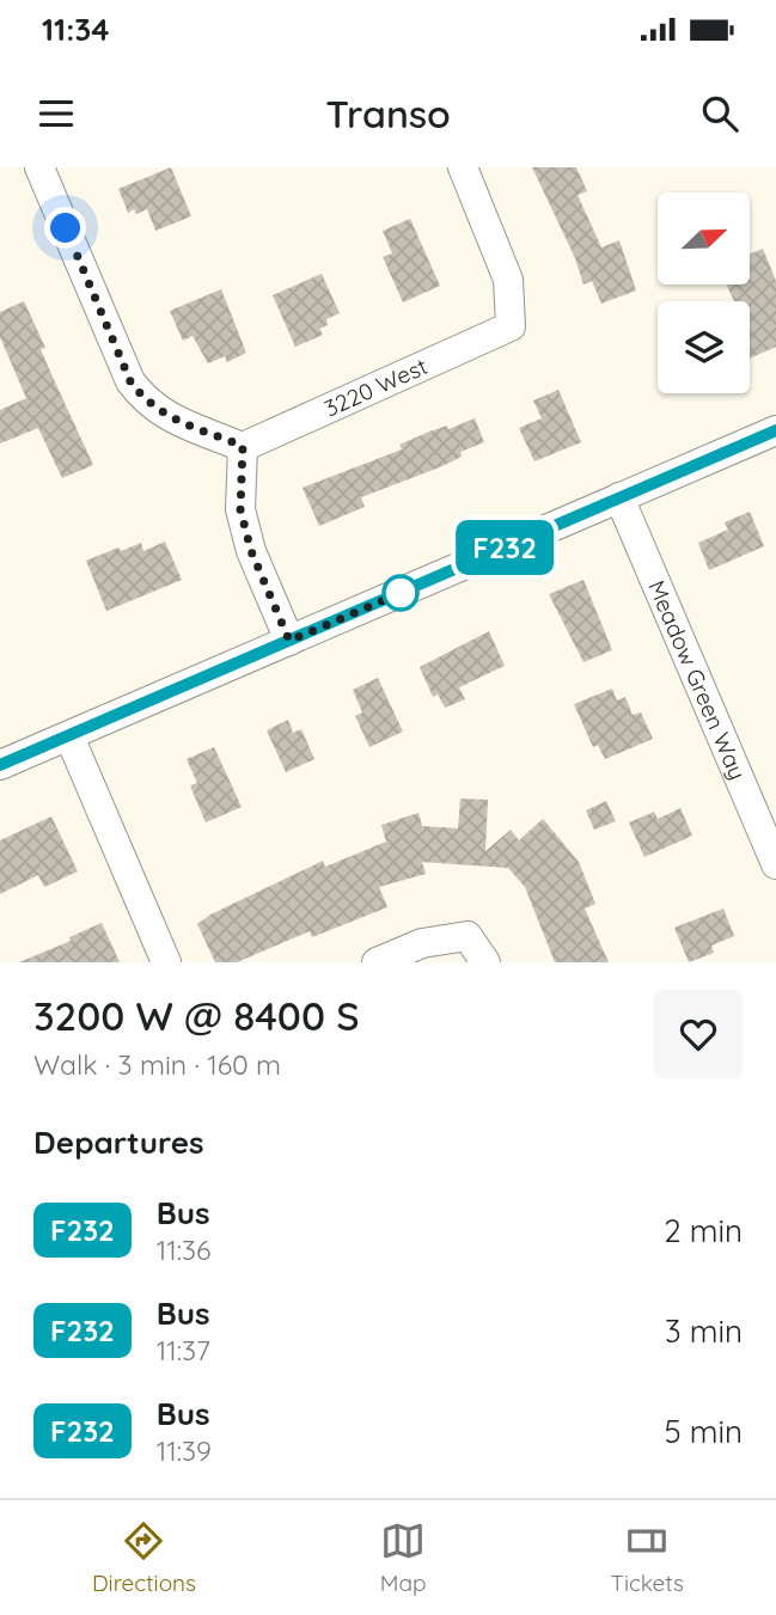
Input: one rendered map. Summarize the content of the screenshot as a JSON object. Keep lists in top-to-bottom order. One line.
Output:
{"streets":{"street":["3220 West","Meadow Green Way"]},"lines":["bus line F232"],"north":"top right","page":{"status":"11:34","header":"Transo","on_map":"F232","heading":[["3200 W @ 8400 S","Walk · 3 min · 160 m"],"Departures"],"list":[{"mark":"F232","name":"Bus","note":"11:36","value":"2 min"},{"mark":"F232","name":"Bus","note":"11:37","value":"3 min"},{"mark":"F232","name":"Bus","note":"11:39","value":"5 min"}],"tabs":["Directions","Map","Tickets"]}}
